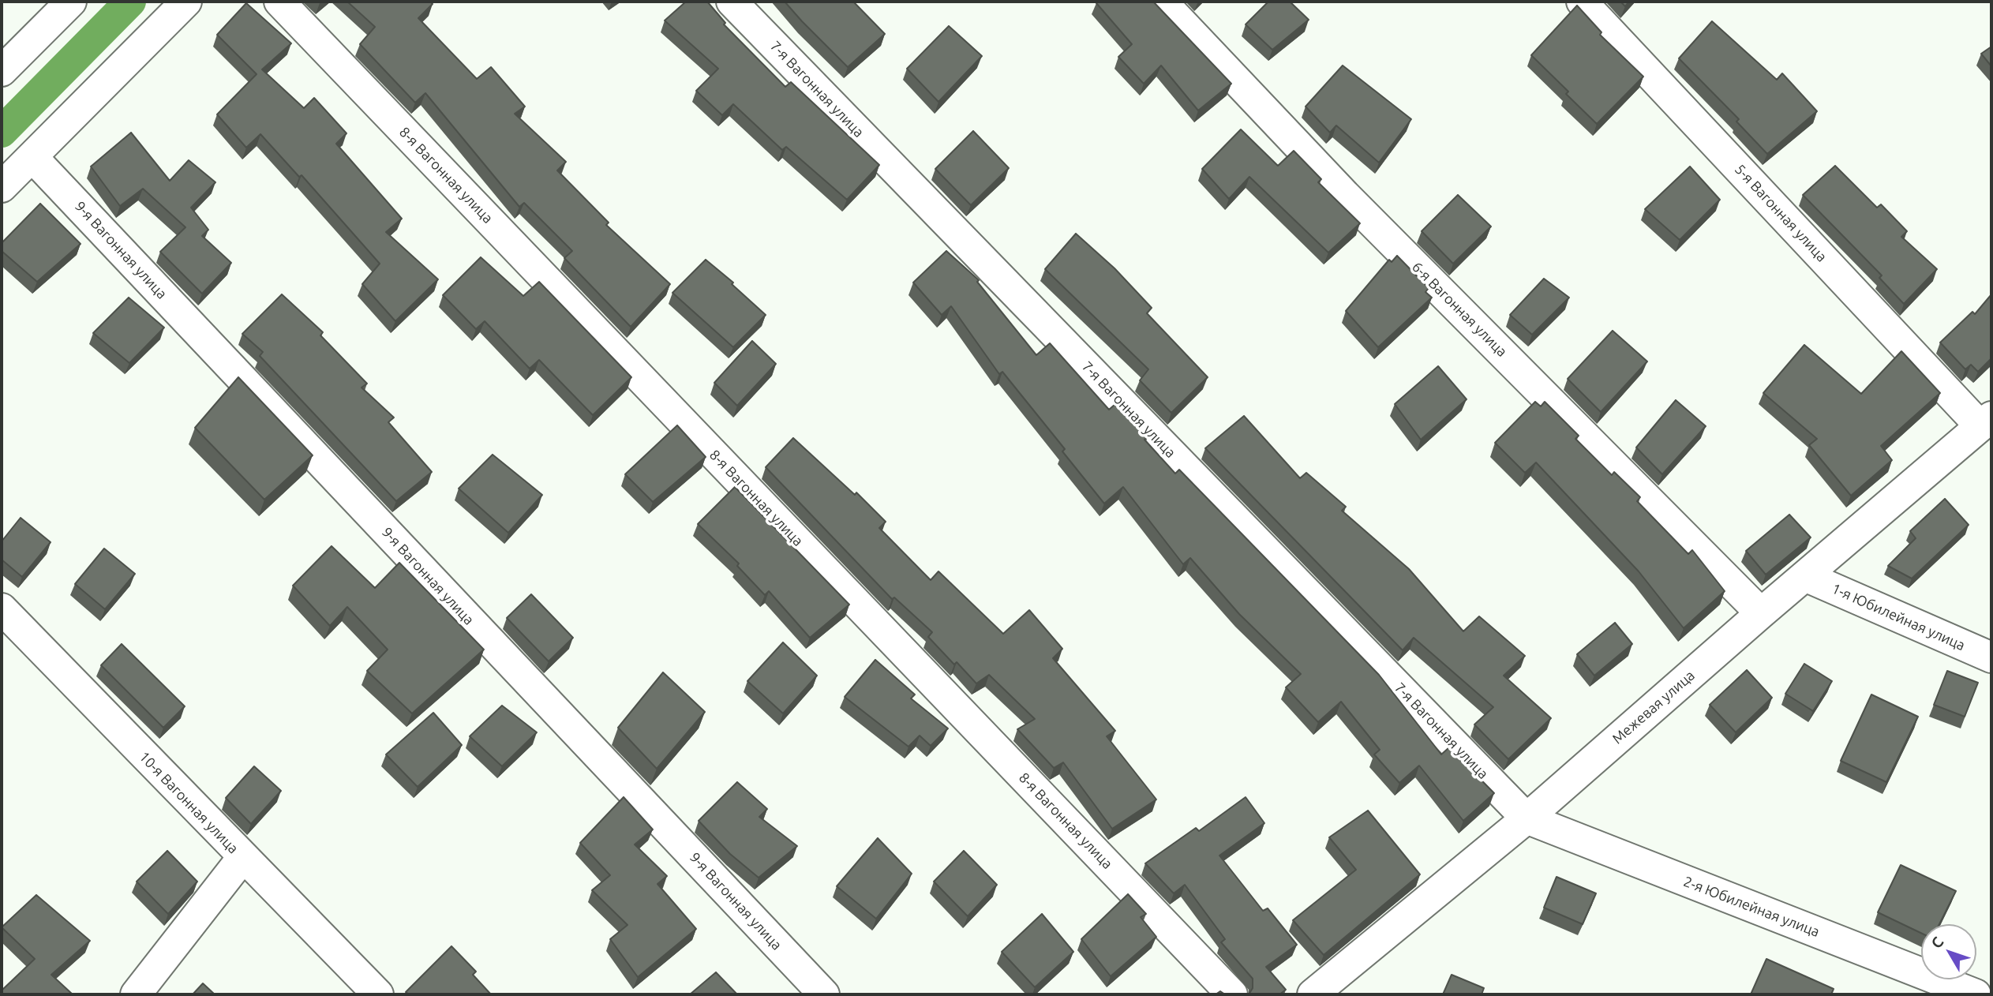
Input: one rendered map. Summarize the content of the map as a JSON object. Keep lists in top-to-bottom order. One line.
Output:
{"streets":{"street":["7-я Вагонная улица","8-я Вагонная улица","5-я Вагонная улица","9-я Вагонная улица","6-я Вагонная улица","1-я Юбилейная улица","Межевая улица","10-я Вагонная улица","2-я Юбилейная улица"]},"crossings":[["7-я Вагонная улица","Межевая улица"],["7-я Вагонная улица","2-я Юбилейная улица"],["5-я Вагонная улица","Межевая улица"],["6-я Вагонная улица","Межевая улица"],["1-я Юбилейная улица","Межевая улица"],["Межевая улица","2-я Юбилейная улица"]],"north":"top left"}
